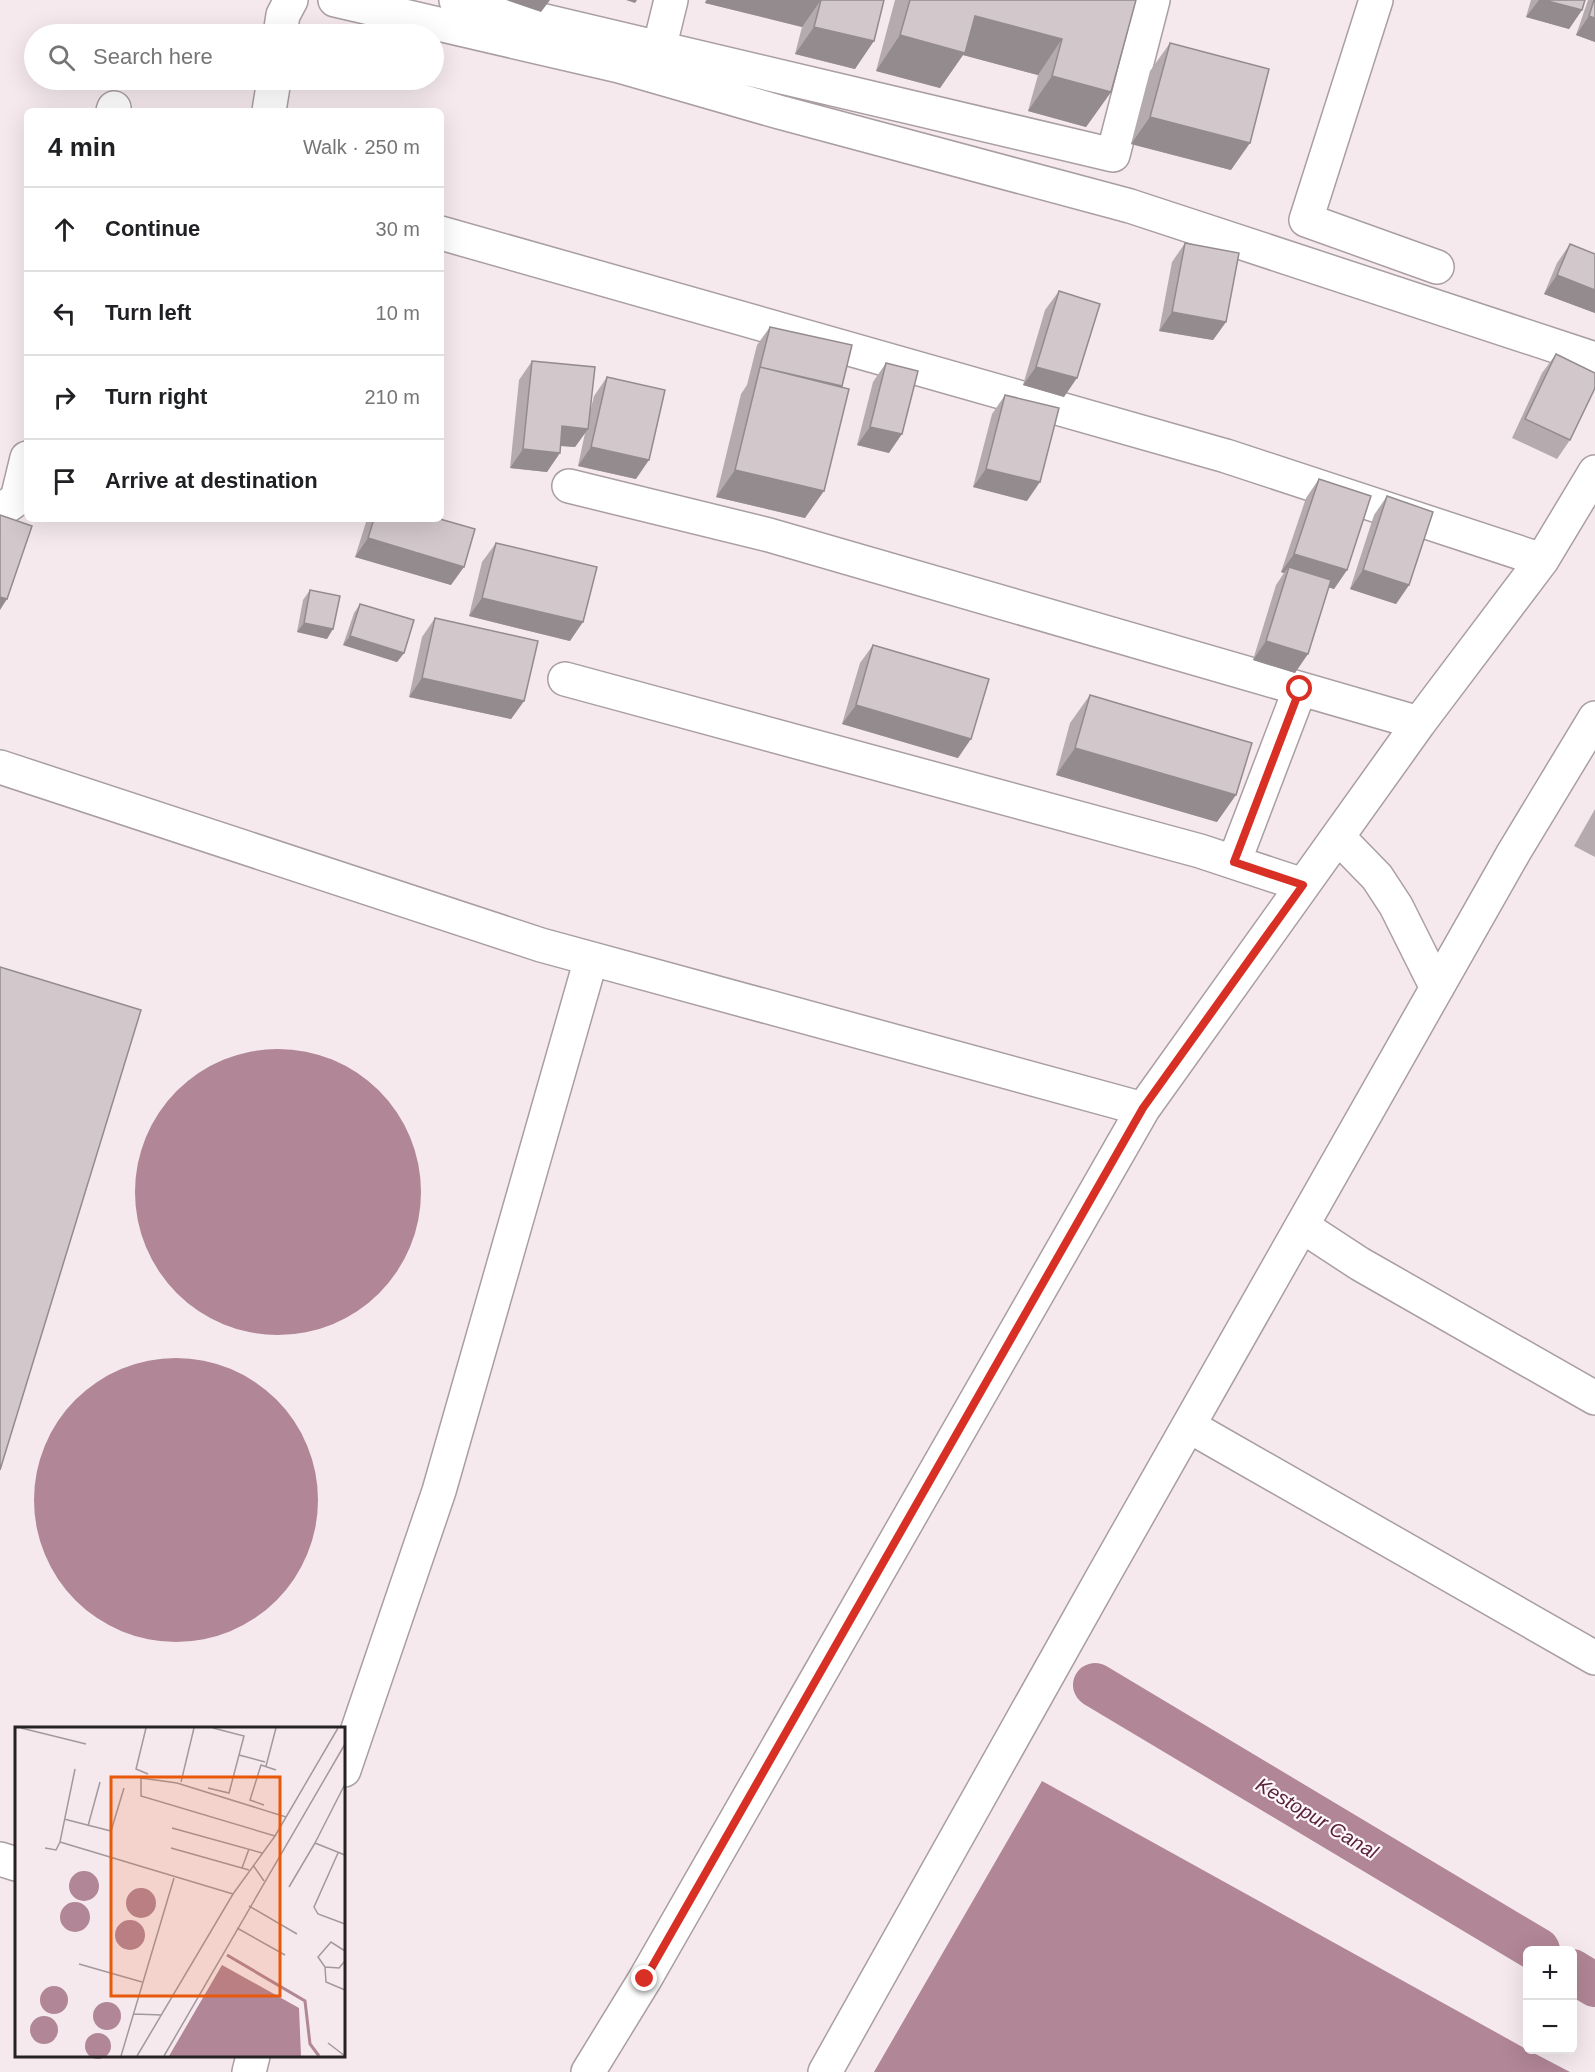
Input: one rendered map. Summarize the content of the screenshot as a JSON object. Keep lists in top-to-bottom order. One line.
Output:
{"water":["Kestopur Canal"],"page":{"search":"Search here","heading":["4 min","Walk · 250 m"],"list":[["Continue","30 m"],["Turn left","10 m"],["Turn right","210 m"],"Arrive at destination"],"map_buttons":["+","−"]}}
